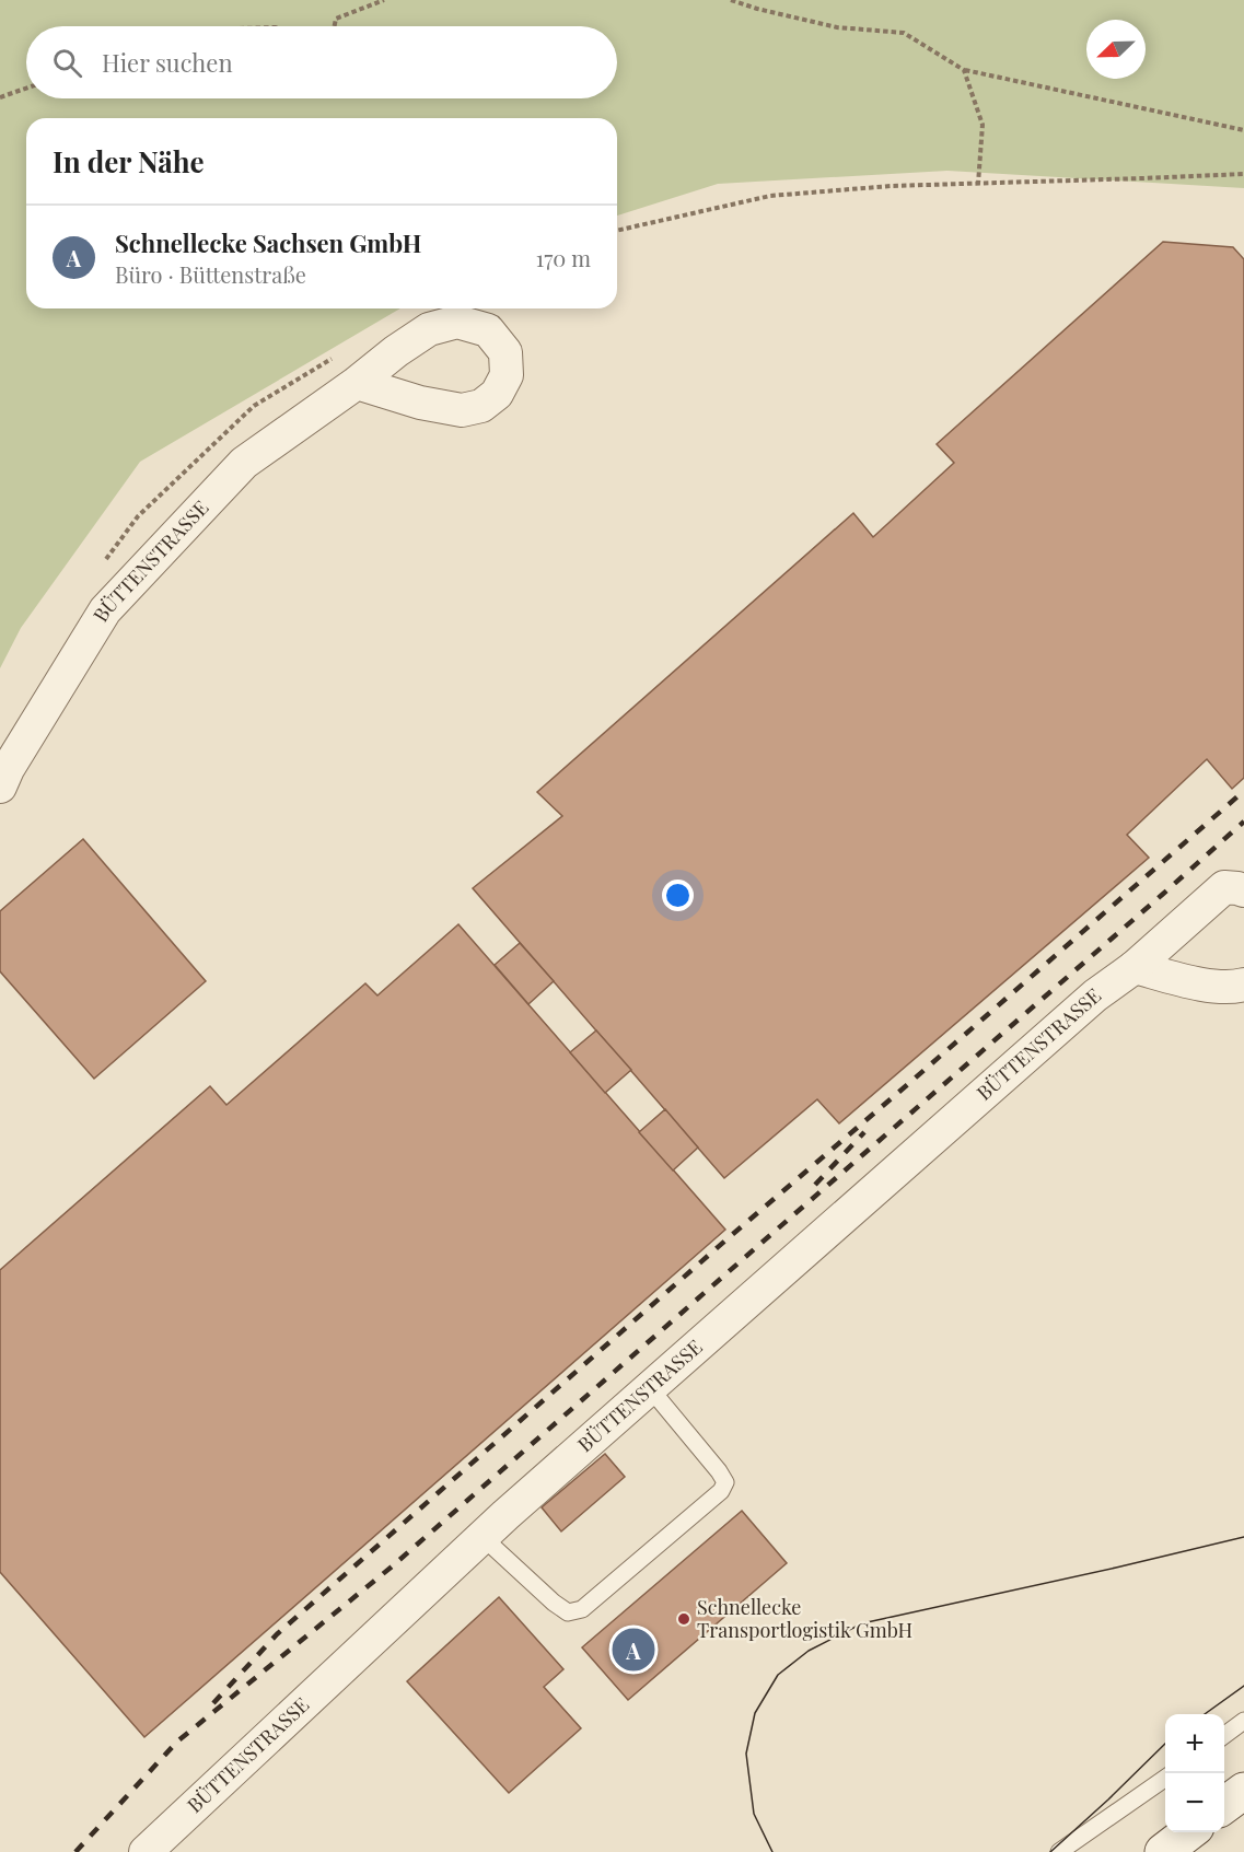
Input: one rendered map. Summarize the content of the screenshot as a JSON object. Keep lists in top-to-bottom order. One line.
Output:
{"streets":{"street":["BÜTTENSTRASSE"]},"places":["Schnellecke Transportlogistik GmbH"],"north":"bottom left","page":{"search":"Hier suchen","heading":"In der Nähe","list":[{"mark":"A","name":"Schnellecke Sachsen GmbH","note":"Büro · Büttenstraße","value":"170 m"}],"pins":"A","map_buttons":["+","−"]}}
